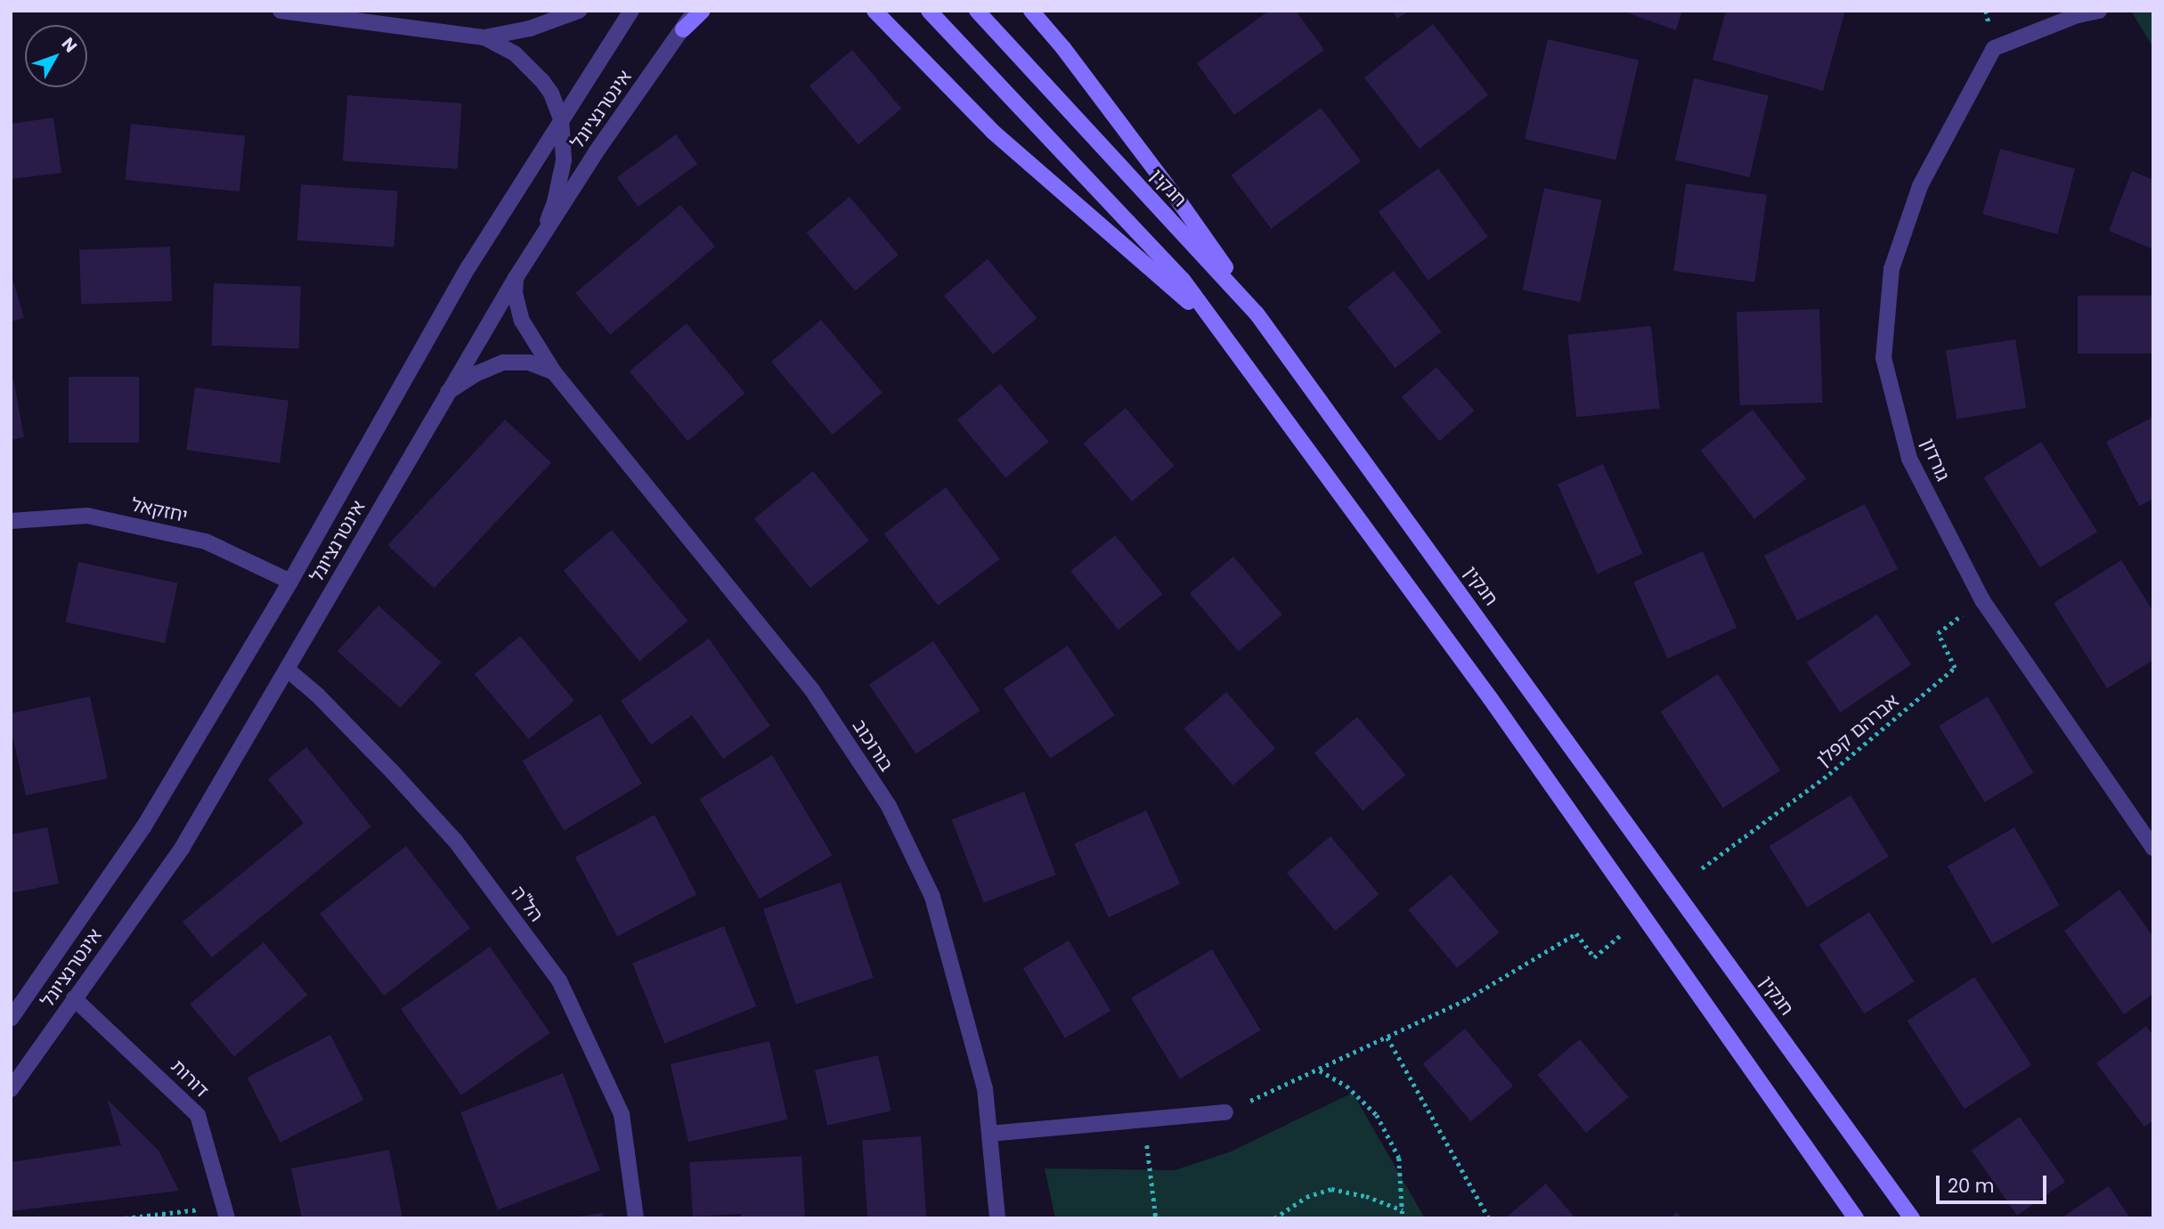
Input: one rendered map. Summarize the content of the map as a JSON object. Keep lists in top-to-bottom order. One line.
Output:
{"streets":{"main road":["חנקין"],"street":["אינטרנציונל","גורדון","יחזקאל","בורוכוב","הל\"ה","דורות"],"path":["אברהם קפלן"]},"crossings":[["אינטרנציונל","יחזקאל"],["אינטרנציונל","בורוכוב"],["אינטרנציונל","הל\"ה"],["אינטרנציונל","דורות"],["גורדון","אברהם קפלן"]],"scale_bar":"20 m","north":"top right"}
